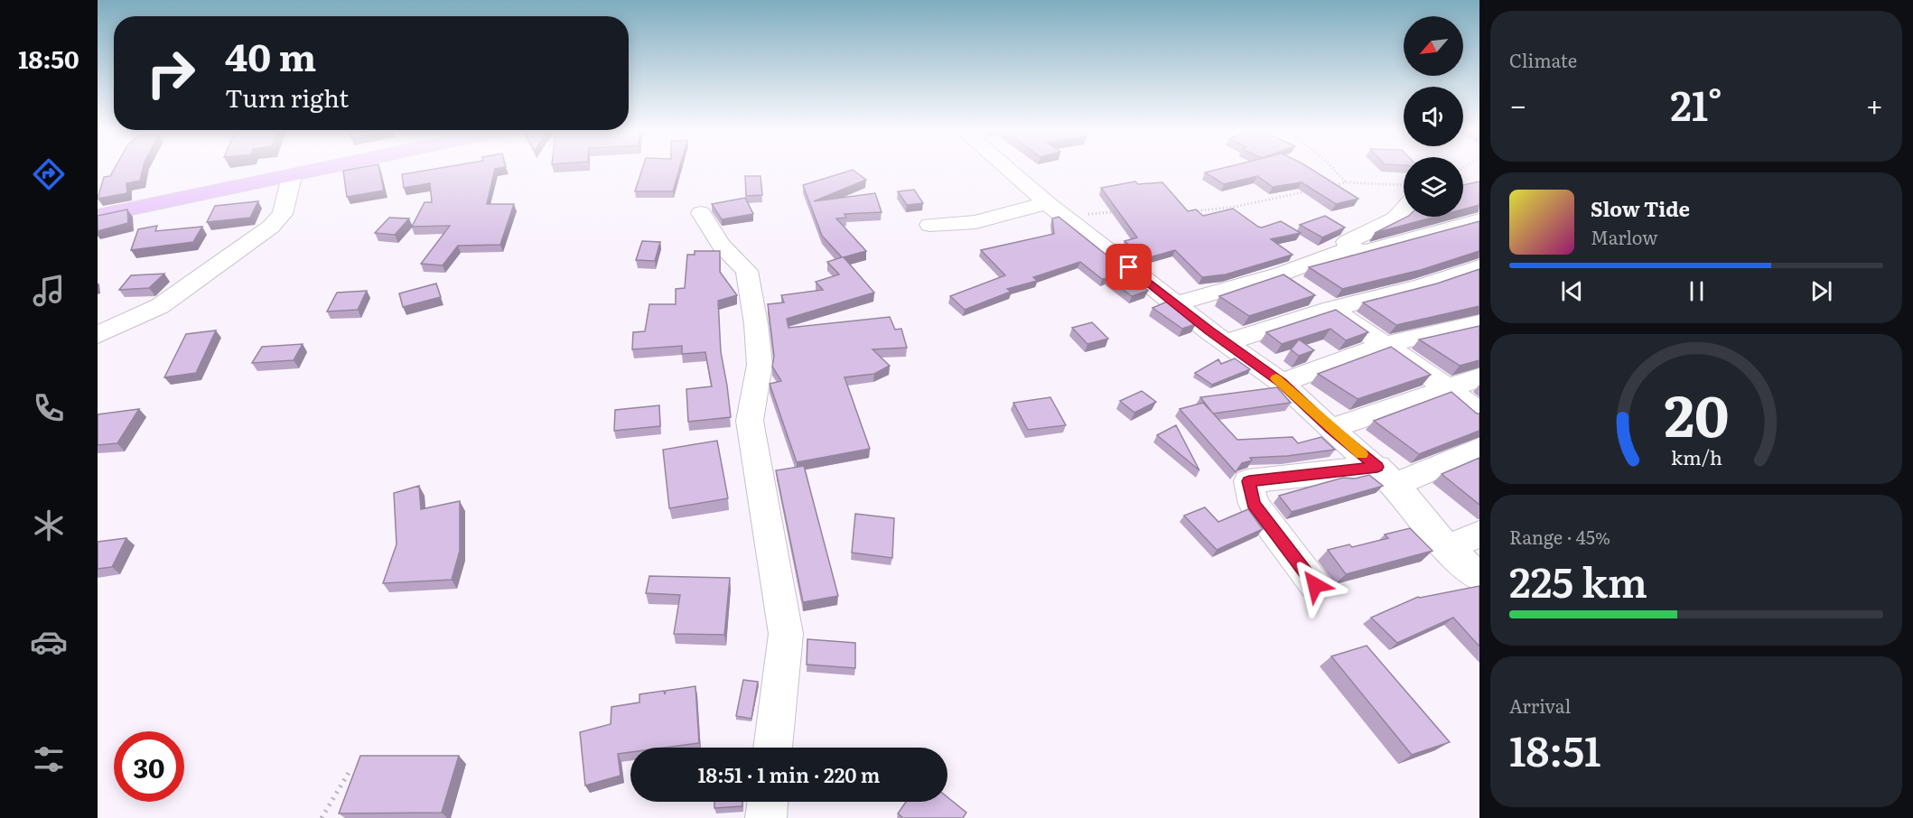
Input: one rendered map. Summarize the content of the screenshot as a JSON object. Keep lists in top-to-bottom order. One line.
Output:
{"north":"bottom left","page":{"tabs":"18:50","tile":["Climate",["Range · 45%","225 km"],["Arrival","18:51"]],"turn":["40 m","Turn right"],"heat":["−","21°","+"],"song":["Slow Tide","Marlow"],"limit":"30","trip":"18:51 · 1 min · 220 m","gauge":["20","km/h"]}}
